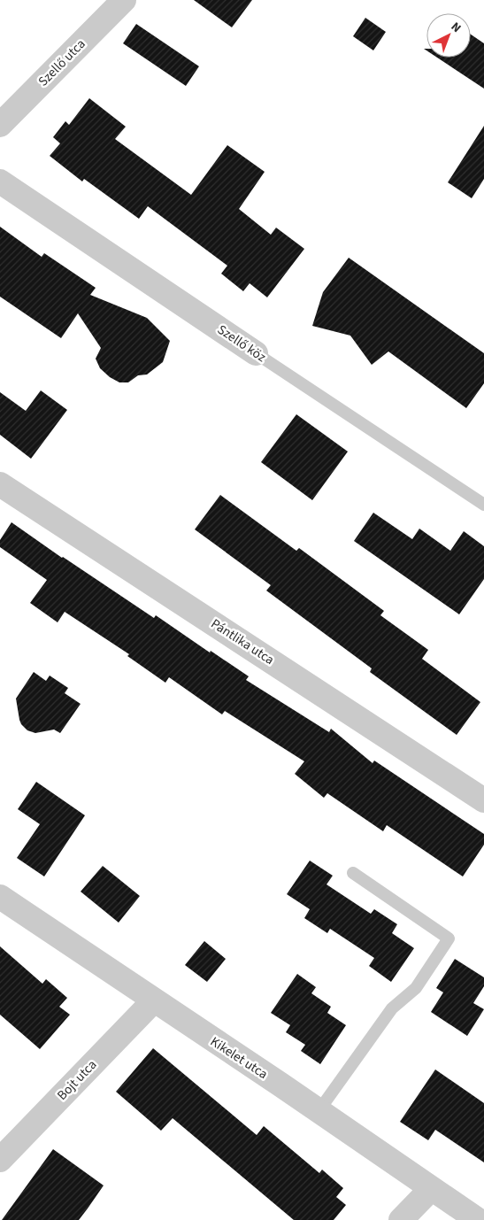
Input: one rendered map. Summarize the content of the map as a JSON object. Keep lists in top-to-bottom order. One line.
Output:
{"streets":{"street":["Szellő utca","Szellő köz","Pántlika utca","Kikelet utca","Bojt utca"]},"crossings":[["Kikelet utca","Bojt utca"]],"north":"top right"}
